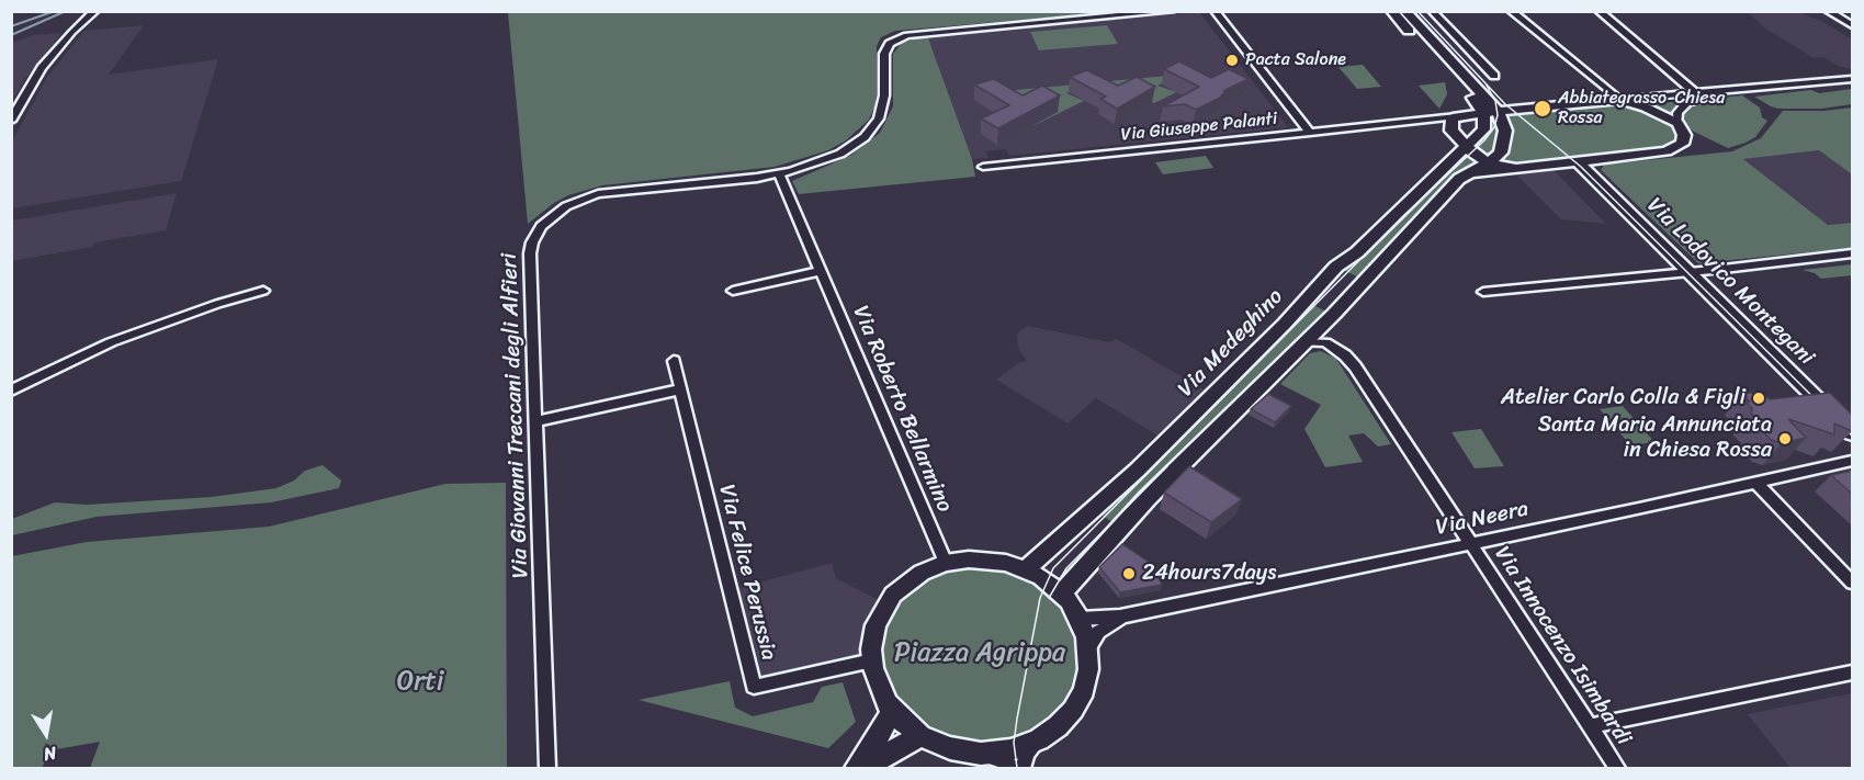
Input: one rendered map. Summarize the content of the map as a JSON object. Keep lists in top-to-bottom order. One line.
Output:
{"streets":{"main road":["Via Lodovico Montegani","Via Medeghino"],"street":["Via Giuseppe Palanti","Via Roberto Bellarmino","Via Giovanni Treccani degli Alfieri","Via Neera","Via Felice Perussia","Via Innocenzo Isimbardi"]},"crossings":[["Via Medeghino","Via Roberto Bellarmino"],["Via Medeghino","Via Neera"],["Via Medeghino","Via Felice Perussia"],["Via Roberto Bellarmino","Via Giovanni Treccani degli Alfieri"],["Via Roberto Bellarmino","Via Neera"],["Via Roberto Bellarmino","Via Felice Perussia"],["Via Neera","Via Felice Perussia"],["Via Neera","Via Innocenzo Isimbardi"]],"parks":["Piazza Agrippa","Orti"],"places":["Pacta Salone","Abbiategrasso-Chiesa Rossa","Atelier Carlo Colla & Figli","Santa Maria Annunciata in Chiesa Rossa","24hours7days"],"north":"bottom"}
